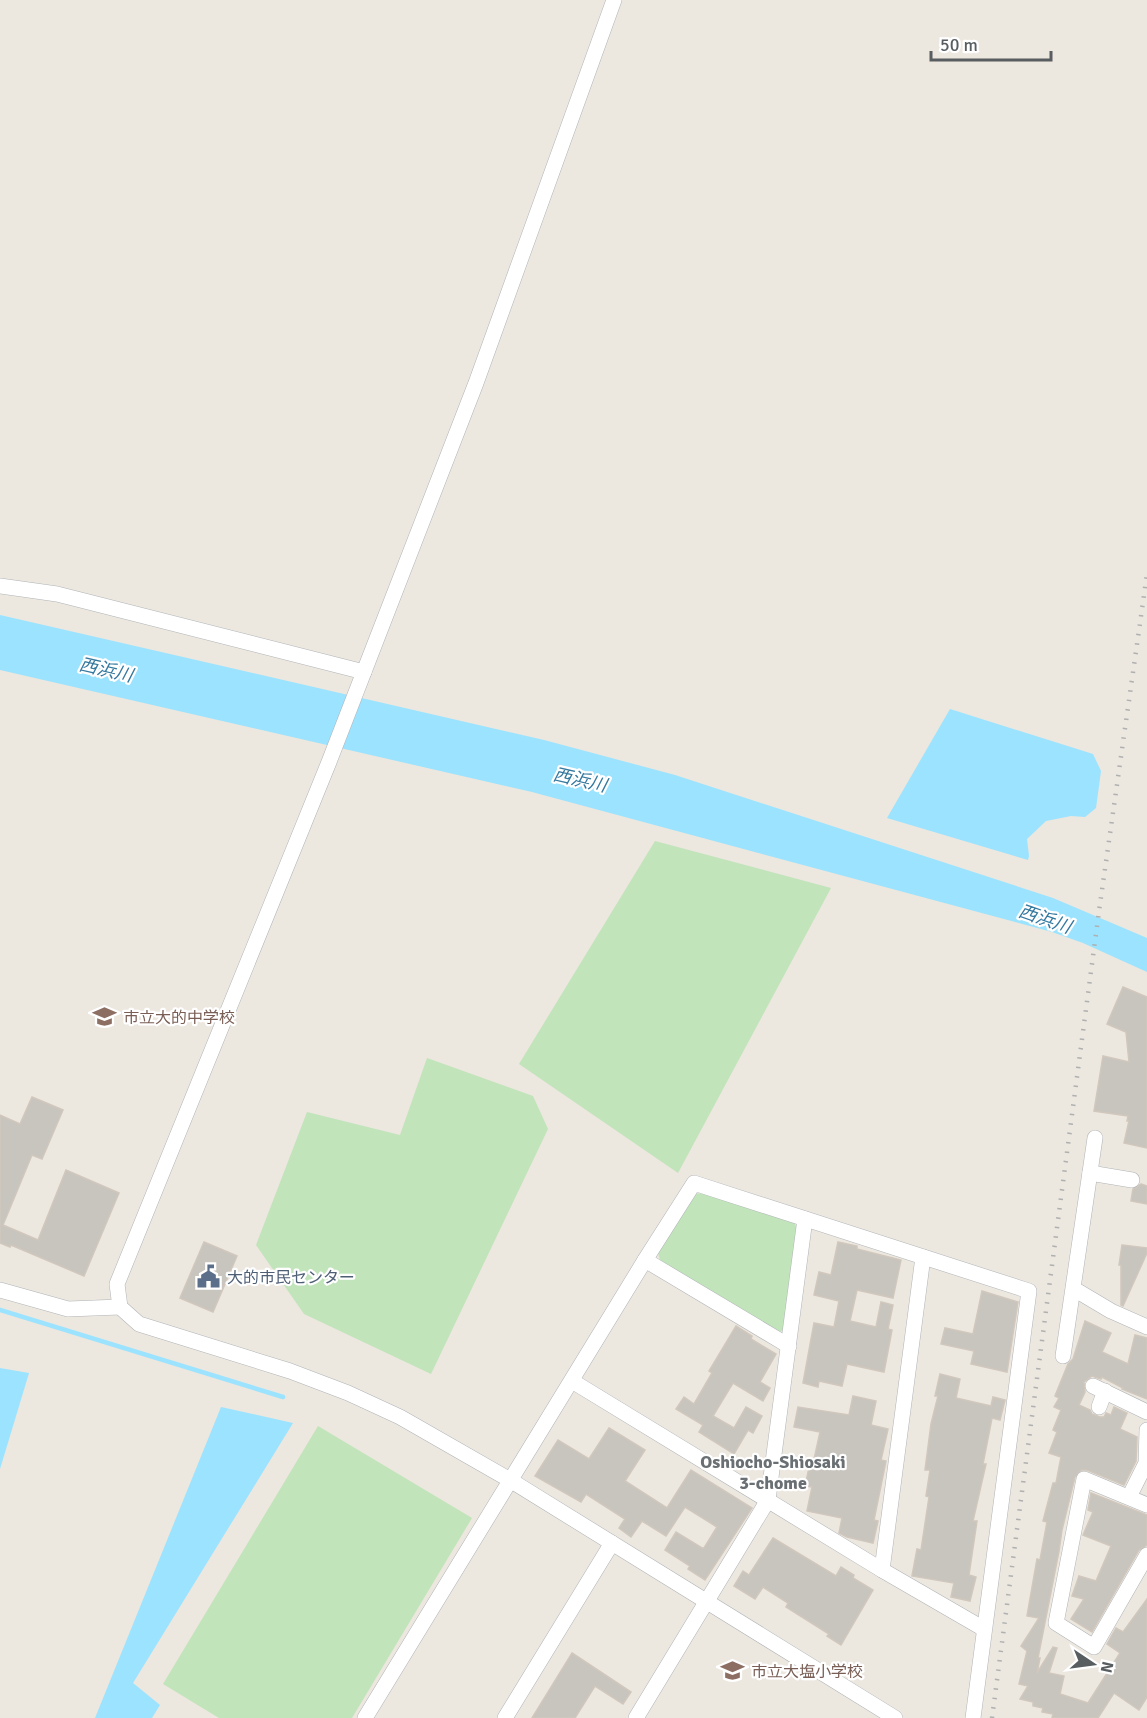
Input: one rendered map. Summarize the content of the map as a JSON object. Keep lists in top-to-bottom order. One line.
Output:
{"districts":["Oshiocho-Shiosaki 3-chome"],"water":["西浜川"],"places":{"school or university":["市立大的中学校","市立大塩小学校"],"public building":["大的市民センター"]},"scale_bar":"50 m","north":"right"}
